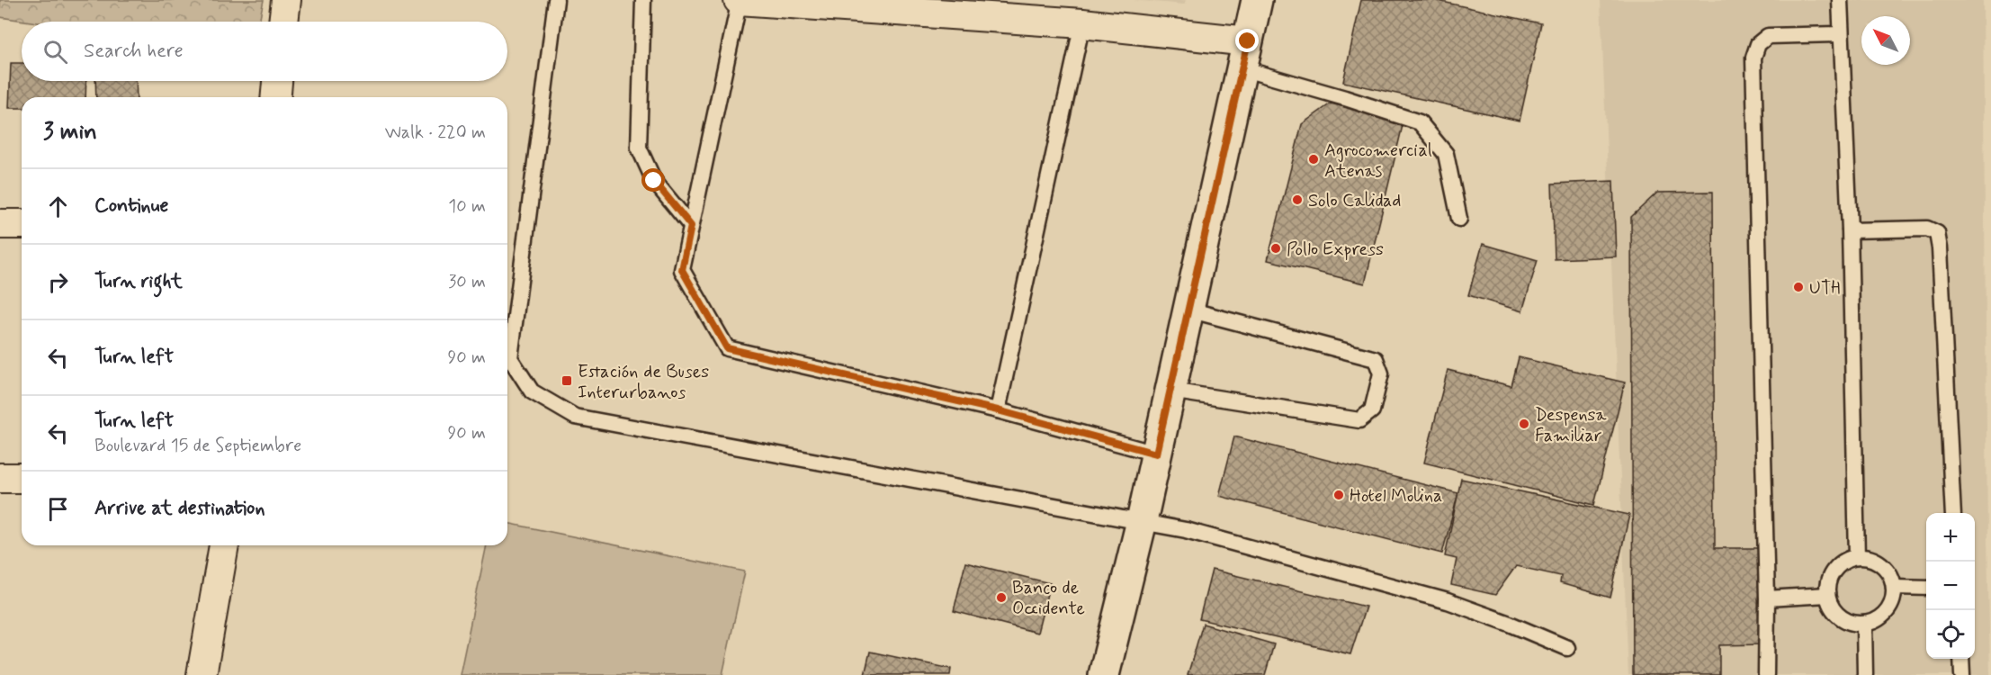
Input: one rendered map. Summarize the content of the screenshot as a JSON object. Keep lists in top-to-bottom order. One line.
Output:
{"places":{"other":["Agrocomercial Atenas","Solo Calidad","Pollo Express","UTH","Despensa Familiar","Hotel Molina","Banco de Occidente"],"transit":["Estación de Buses Interurbanos"]},"north":"top left","page":{"search":"Search here","heading":["3 min","Walk · 220 m"],"list":[["Continue","10 m"],["Turn right","30 m"],["Turn left","90 m"],["Turn left","Boulevard 15 de Septiembre","90 m"],"Arrive at destination"],"map_buttons":["+","−"]}}
